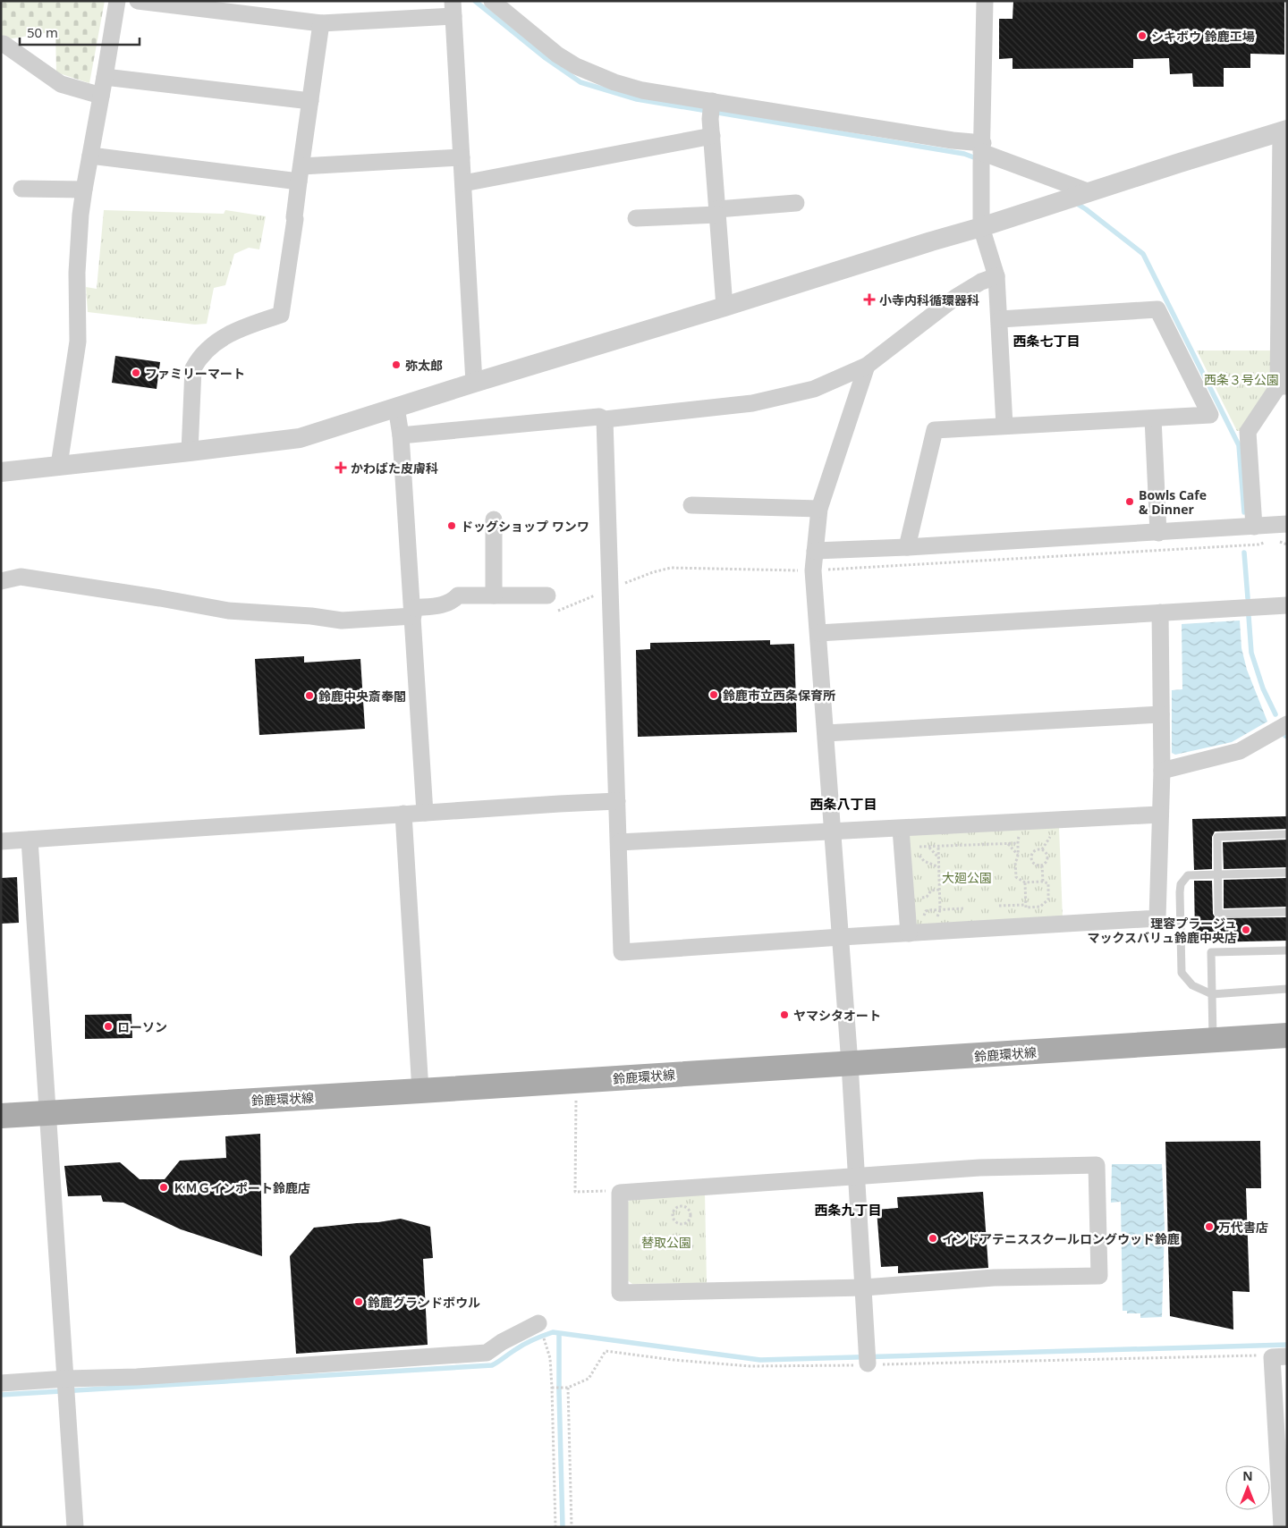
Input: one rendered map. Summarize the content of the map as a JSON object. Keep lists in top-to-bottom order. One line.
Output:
{"streets":{"main road":["鈴鹿環状線"]},"districts":["西条七丁目","西条八丁目","西条九丁目"],"parks":["西条３号公園","大廻公園","替取公園"],"places":{"other":["シキボウ 鈴鹿工場","弥太郎","ファミリーマート","Bowls Cafe & Dinner","ドッグショップ ワンワ","鈴鹿市立西条保育所","鈴鹿中央斎奉閣","理容プラージュ マックスバリュ鈴鹿中央店","ヤマシタオート","ローソン","ＫＭＧインポート鈴鹿店","万代書店","インドアテニススクールロングウッド鈴鹿","鈴鹿グランドボウル"],"health":["小寺内科循環器科","かわばた皮膚科"]},"scale_bar":"50 m","north":"top"}
